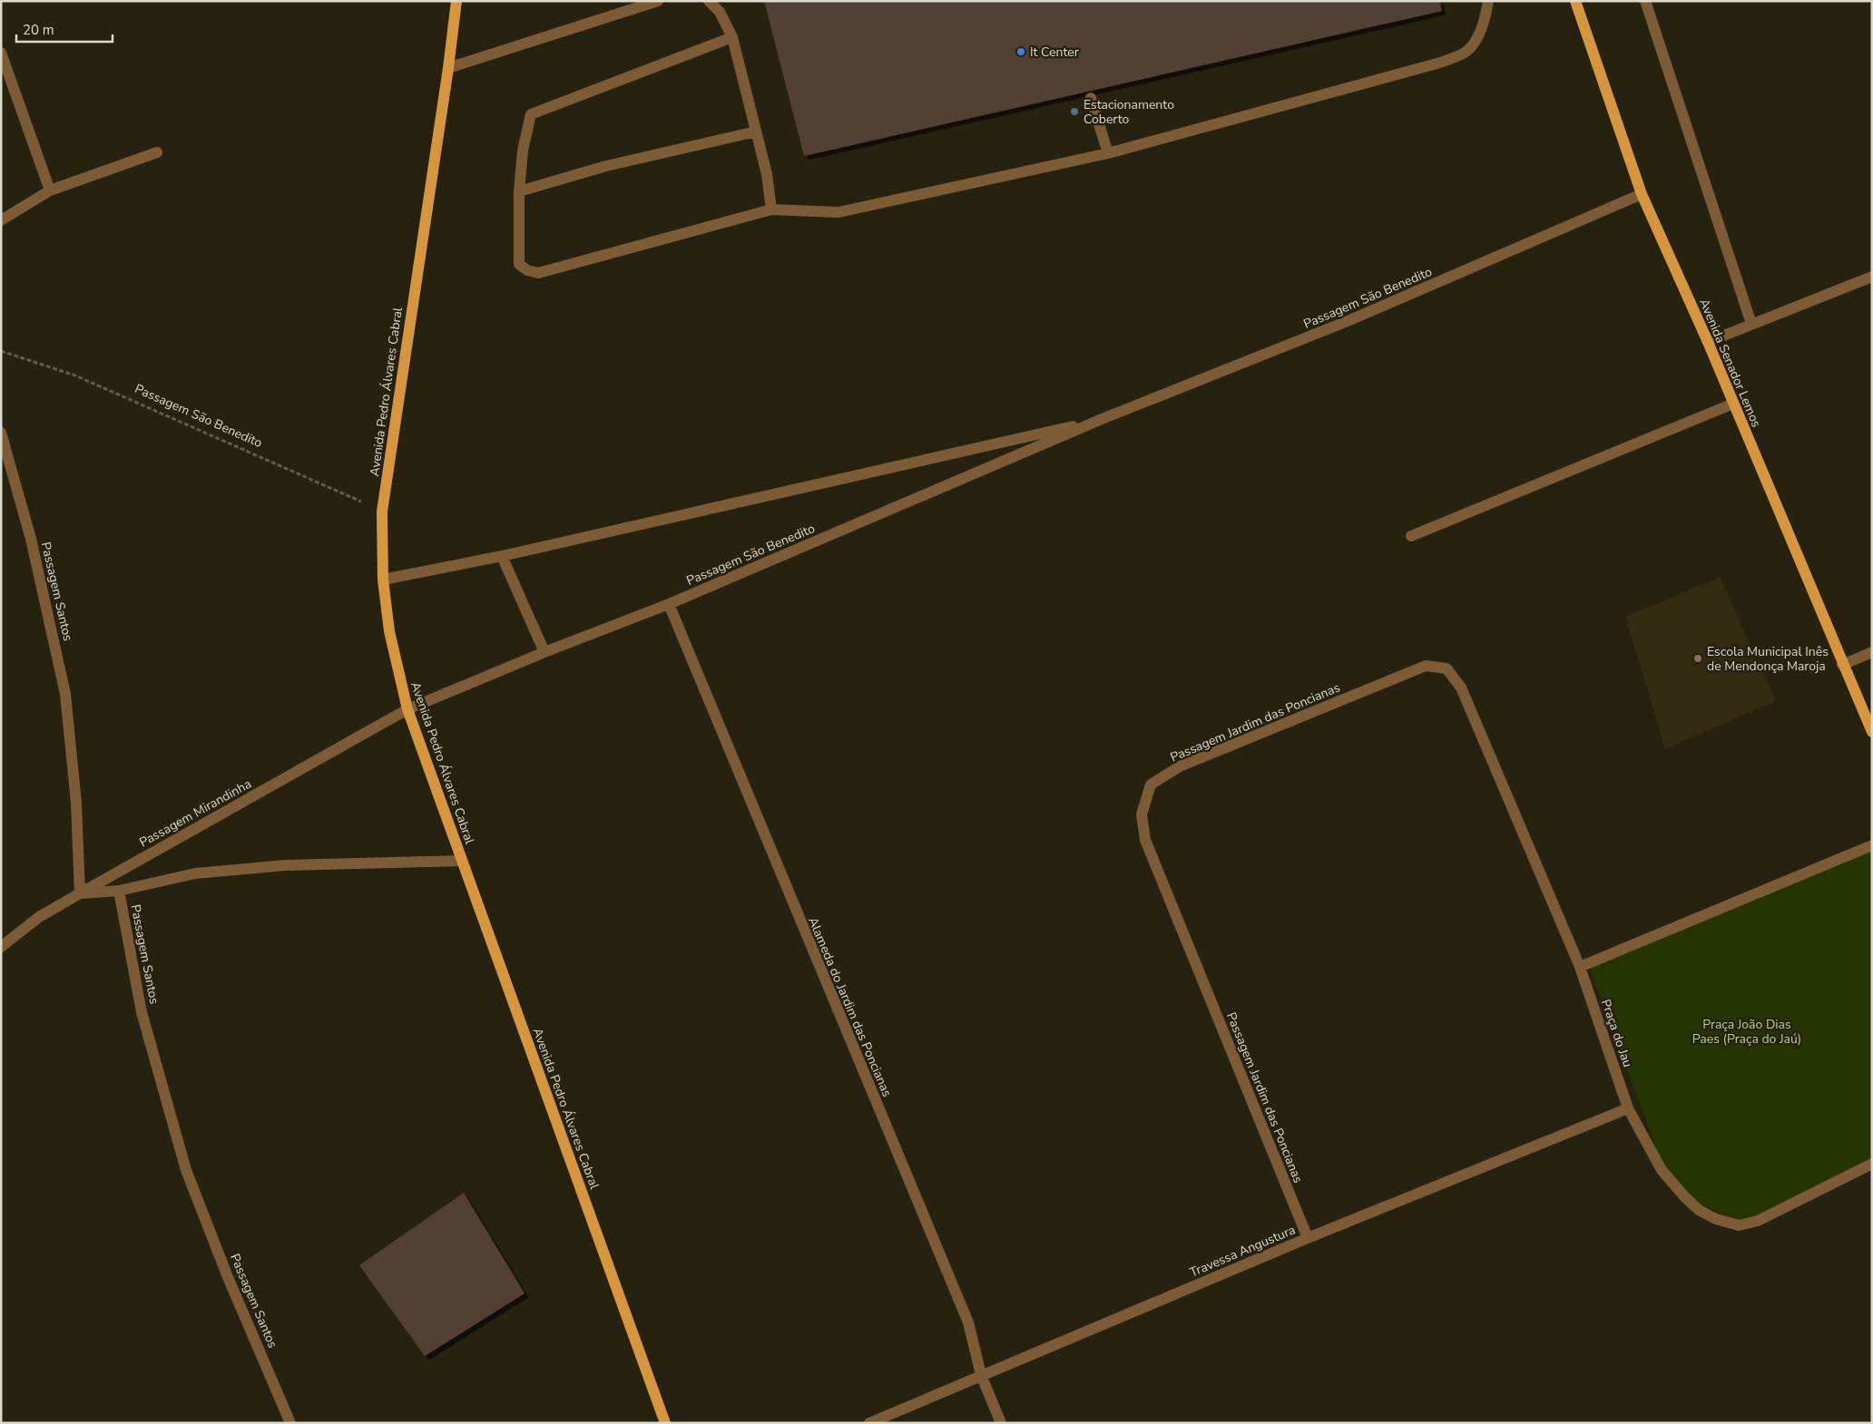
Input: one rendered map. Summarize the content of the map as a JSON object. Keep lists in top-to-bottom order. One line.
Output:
{"streets":{"main road":["Avenida Senador Lemos","Avenida Pedro Álvares Cabral"],"street":["Passagem São Benedito","Passagem Santos","Passagem Jardim das Poncianas","Passagem Mirandinha","Alameda do Jardim das Poncianas","Praça do Jau","Travessa Angustura"]},"crossings":[["Passagem São Benedito","Avenida Senador Lemos"],["Passagem São Benedito","Avenida Pedro Álvares Cabral"],["Passagem São Benedito","Passagem Mirandinha"],["Passagem São Benedito","Alameda do Jardim das Poncianas"],["Avenida Pedro Álvares Cabral","Passagem Mirandinha"],["Passagem Santos","Passagem Mirandinha"],["Passagem Jardim das Poncianas","Praça do Jau"],["Passagem Jardim das Poncianas","Travessa Angustura"],["Alameda do Jardim das Poncianas","Travessa Angustura"],["Praça do Jau","Travessa Angustura"]],"parks":["Praça João Dias Paes (Praça do Jaú)"],"places":["It Center","Estacionamento Coberto","Escola Municipal Inês de Mendonça Maroja"],"scale_bar":"20 m"}
